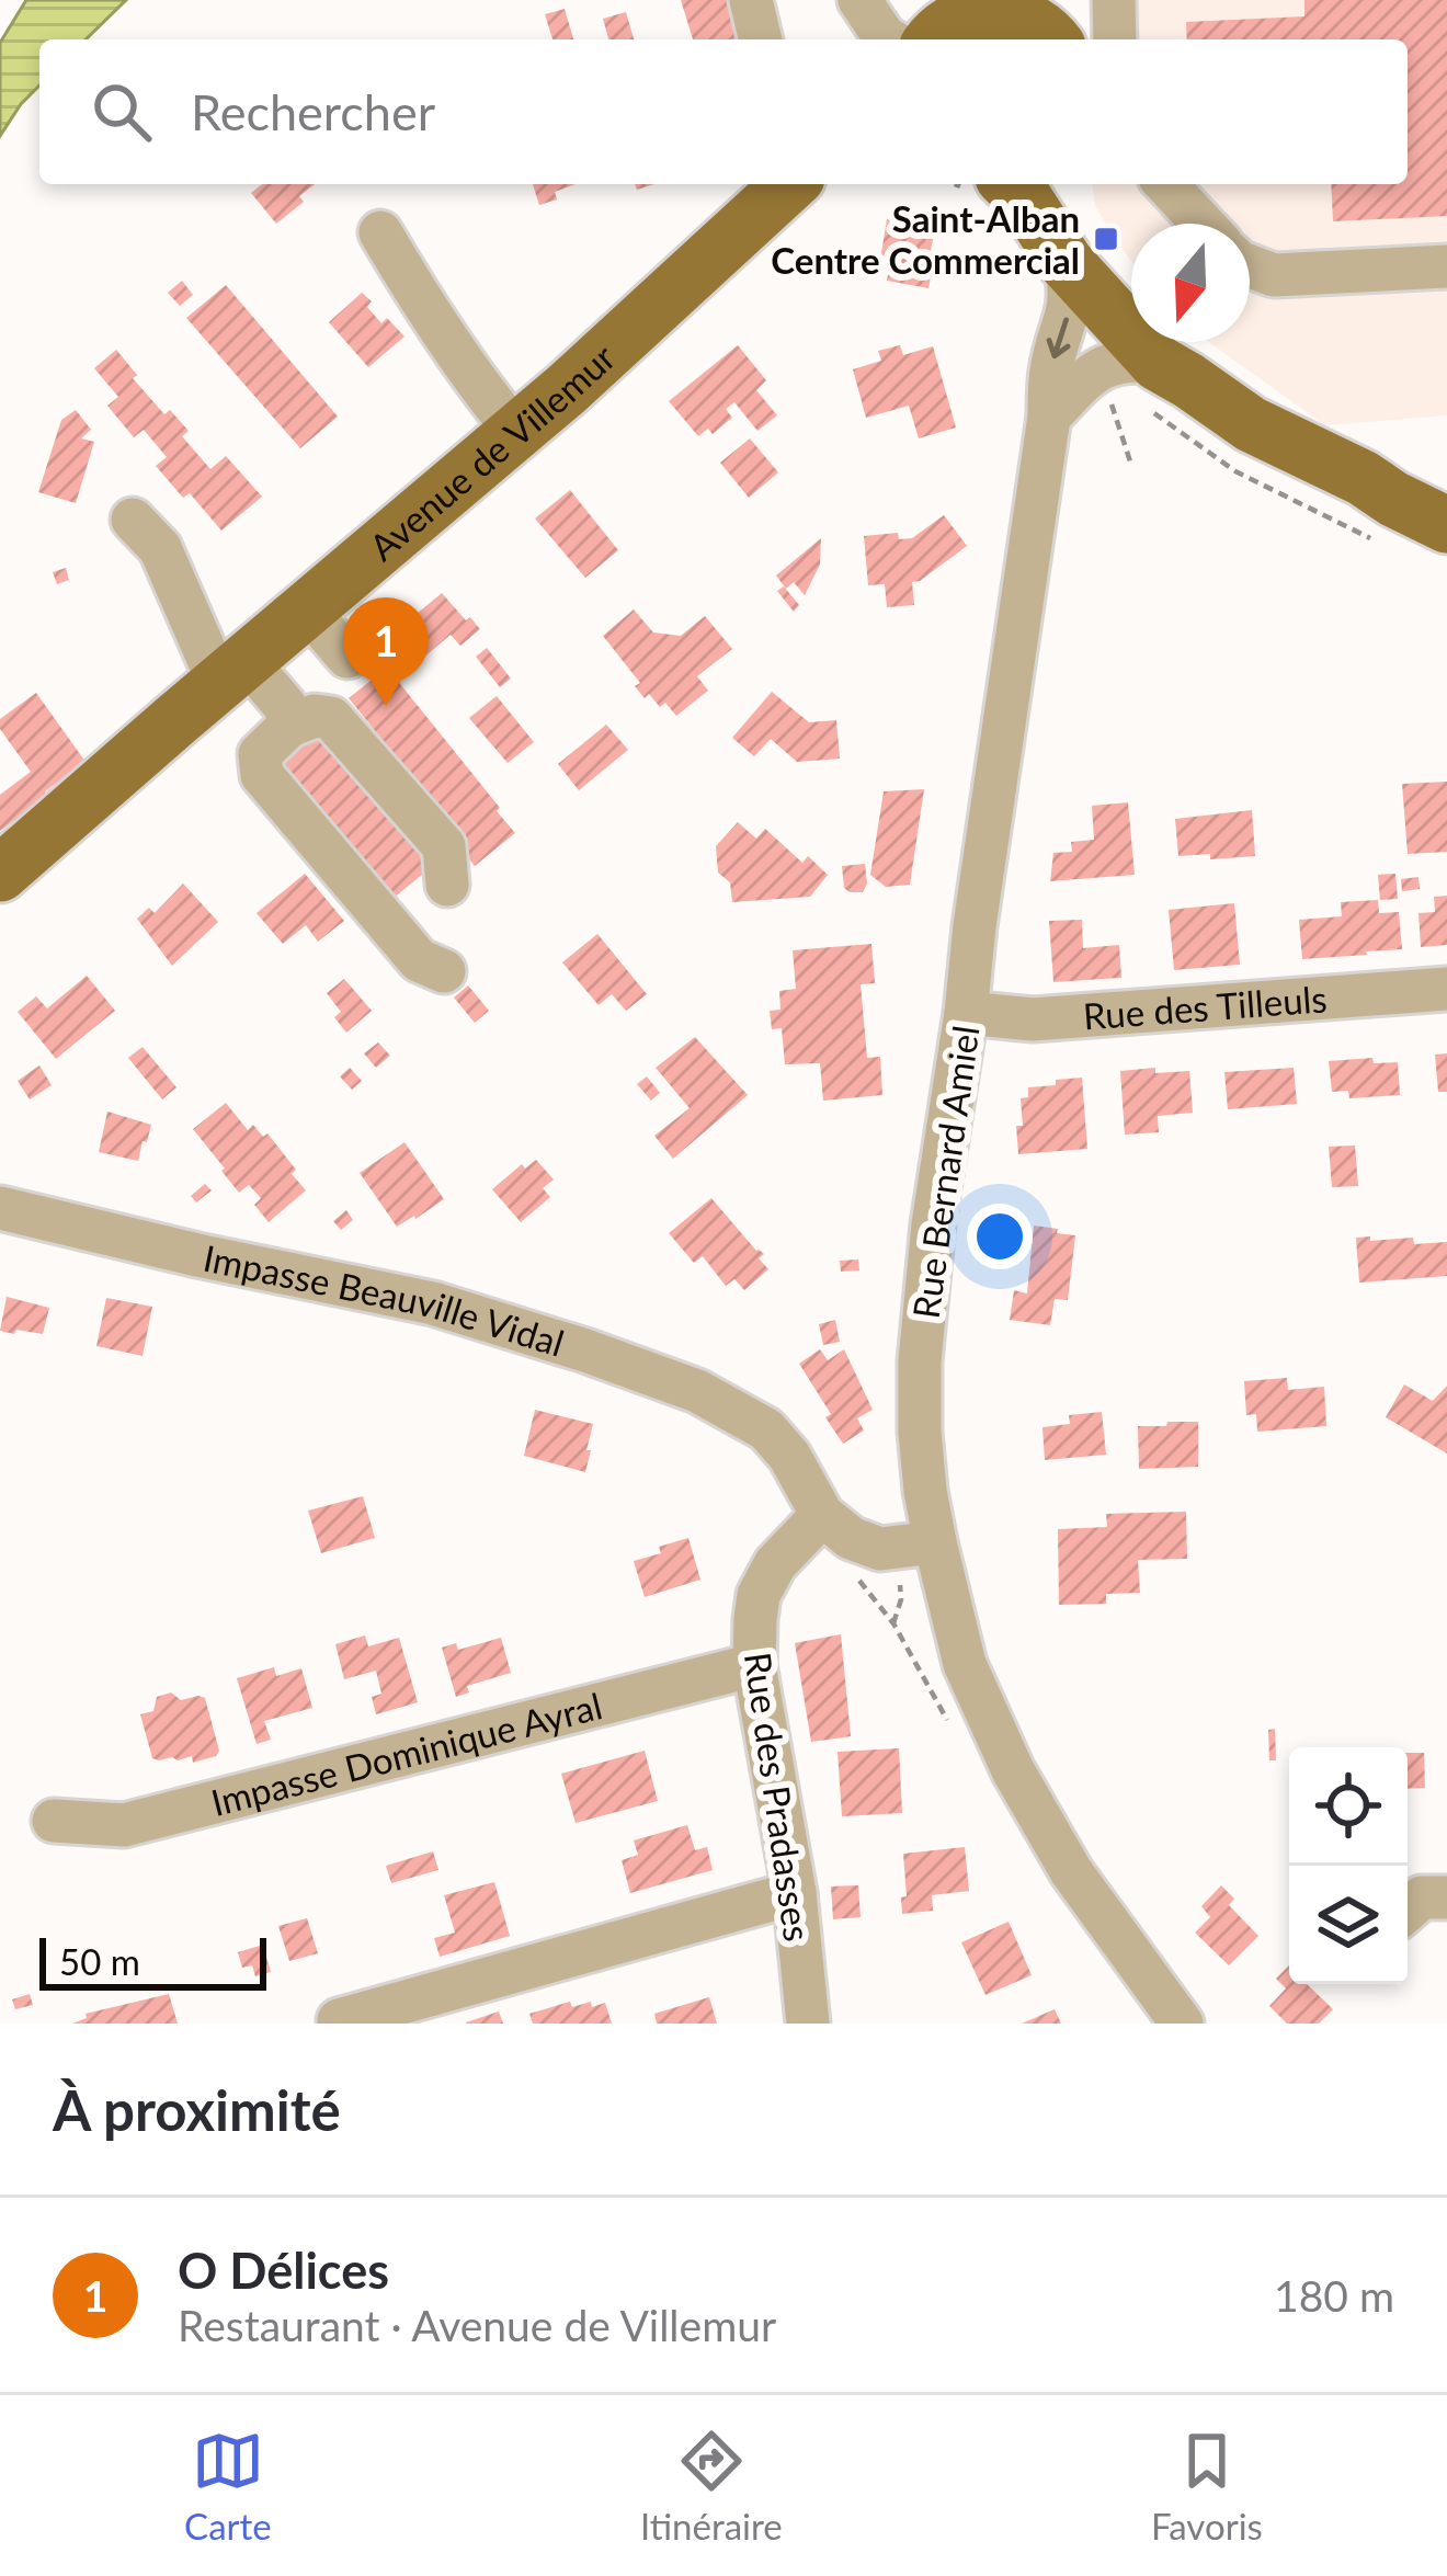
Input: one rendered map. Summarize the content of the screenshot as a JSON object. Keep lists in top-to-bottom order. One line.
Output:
{"streets":{"main road":["Avenue de Villemur"],"street":["Rue des Tilleuls","Rue Bernard Amiel","Impasse Beauville Vidal","Impasse Dominique Ayral","Rue des Pradasses"]},"crossings":[["Rue des Tilleuls","Rue Bernard Amiel"],["Impasse Beauville Vidal","Rue des Pradasses"],["Impasse Dominique Ayral","Rue des Pradasses"]],"places":{"transit":["Saint-Alban Centre Commercial"]},"scale_bar":"50 m","north":"bottom","page":{"search":"Rechercher","pins":"1","scale":"50 m","heading":"À proximité","list":[{"mark":"1","name":"O Délices","note":"Restaurant · Avenue de Villemur","value":"180 m"}],"nav":["Carte","Itinéraire","Favoris"]}}
